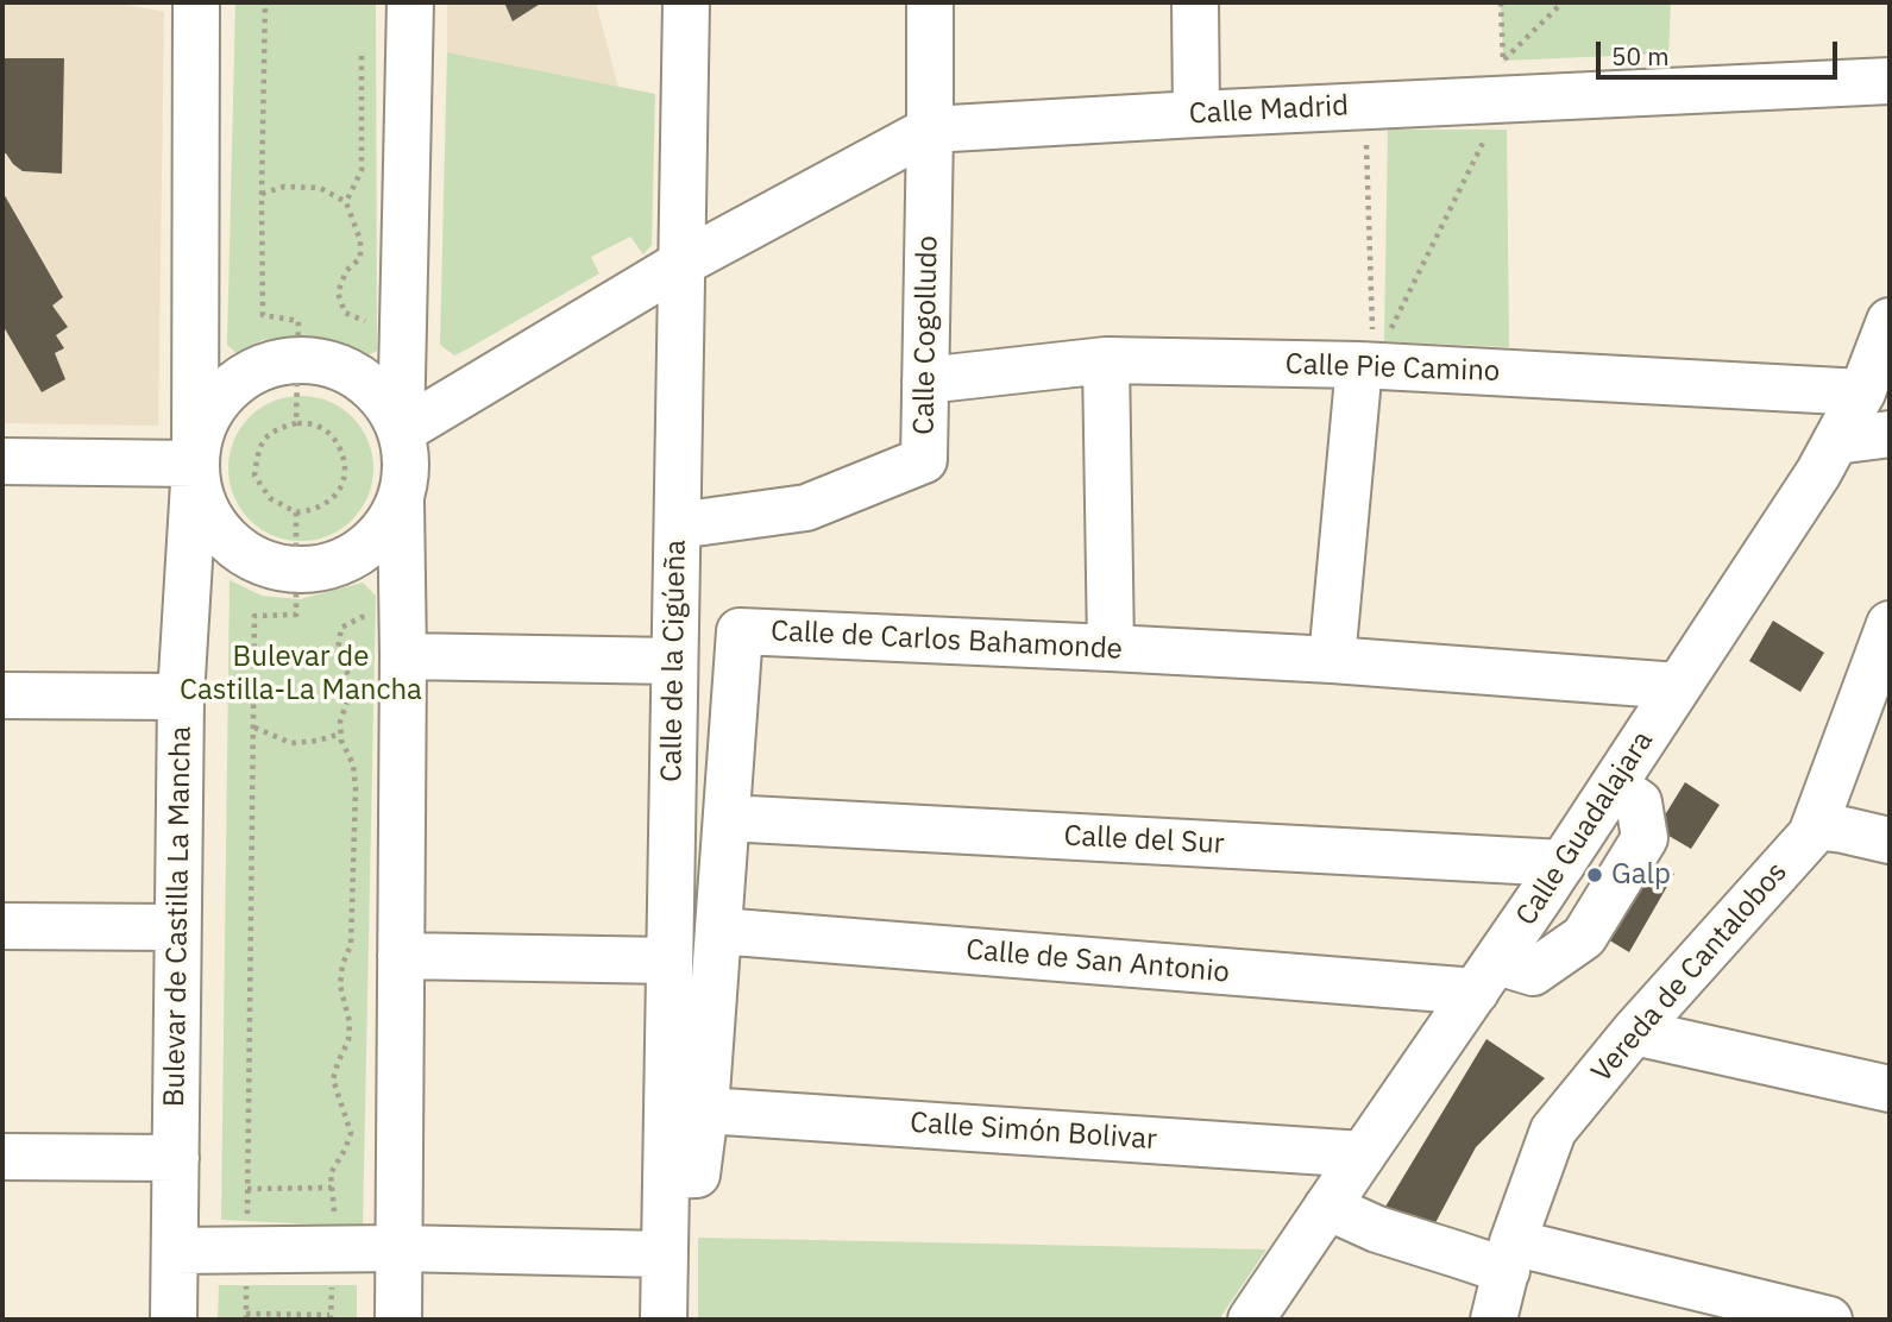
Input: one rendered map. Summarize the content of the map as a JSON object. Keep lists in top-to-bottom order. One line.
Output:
{"streets":{"street":["Calle Madrid","Calle Cogolludo","Calle Pie Camino","Calle de Carlos Bahamonde","Calle de la Cigúeña","Calle Guadalajara","Calle del Sur","Bulevar de Castilla La Mancha","Calle de San Antonio","Vereda de Cantalobos","Calle Simón Bolivar"]},"crossings":[["Calle Madrid","Calle Cogolludo"],["Calle Madrid","Calle de la Cigúeña"],["Calle Madrid","Bulevar de Castilla La Mancha"],["Calle Cogolludo","Calle Pie Camino"],["Calle Cogolludo","Calle de la Cigúeña"],["Calle Pie Camino","Calle Guadalajara"],["Calle de Carlos Bahamonde","Calle de la Cigúeña"],["Calle de Carlos Bahamonde","Calle Guadalajara"],["Calle de Carlos Bahamonde","Calle del Sur"],["Calle de Carlos Bahamonde","Calle de San Antonio"],["Calle de Carlos Bahamonde","Calle Simón Bolivar"],["Calle Guadalajara","Calle del Sur"],["Calle Guadalajara","Calle de San Antonio"],["Calle Guadalajara","Calle Simón Bolivar"]],"parks":["Bulevar de Castilla-La Mancha"],"places":["Galp"],"scale_bar":"50 m"}
